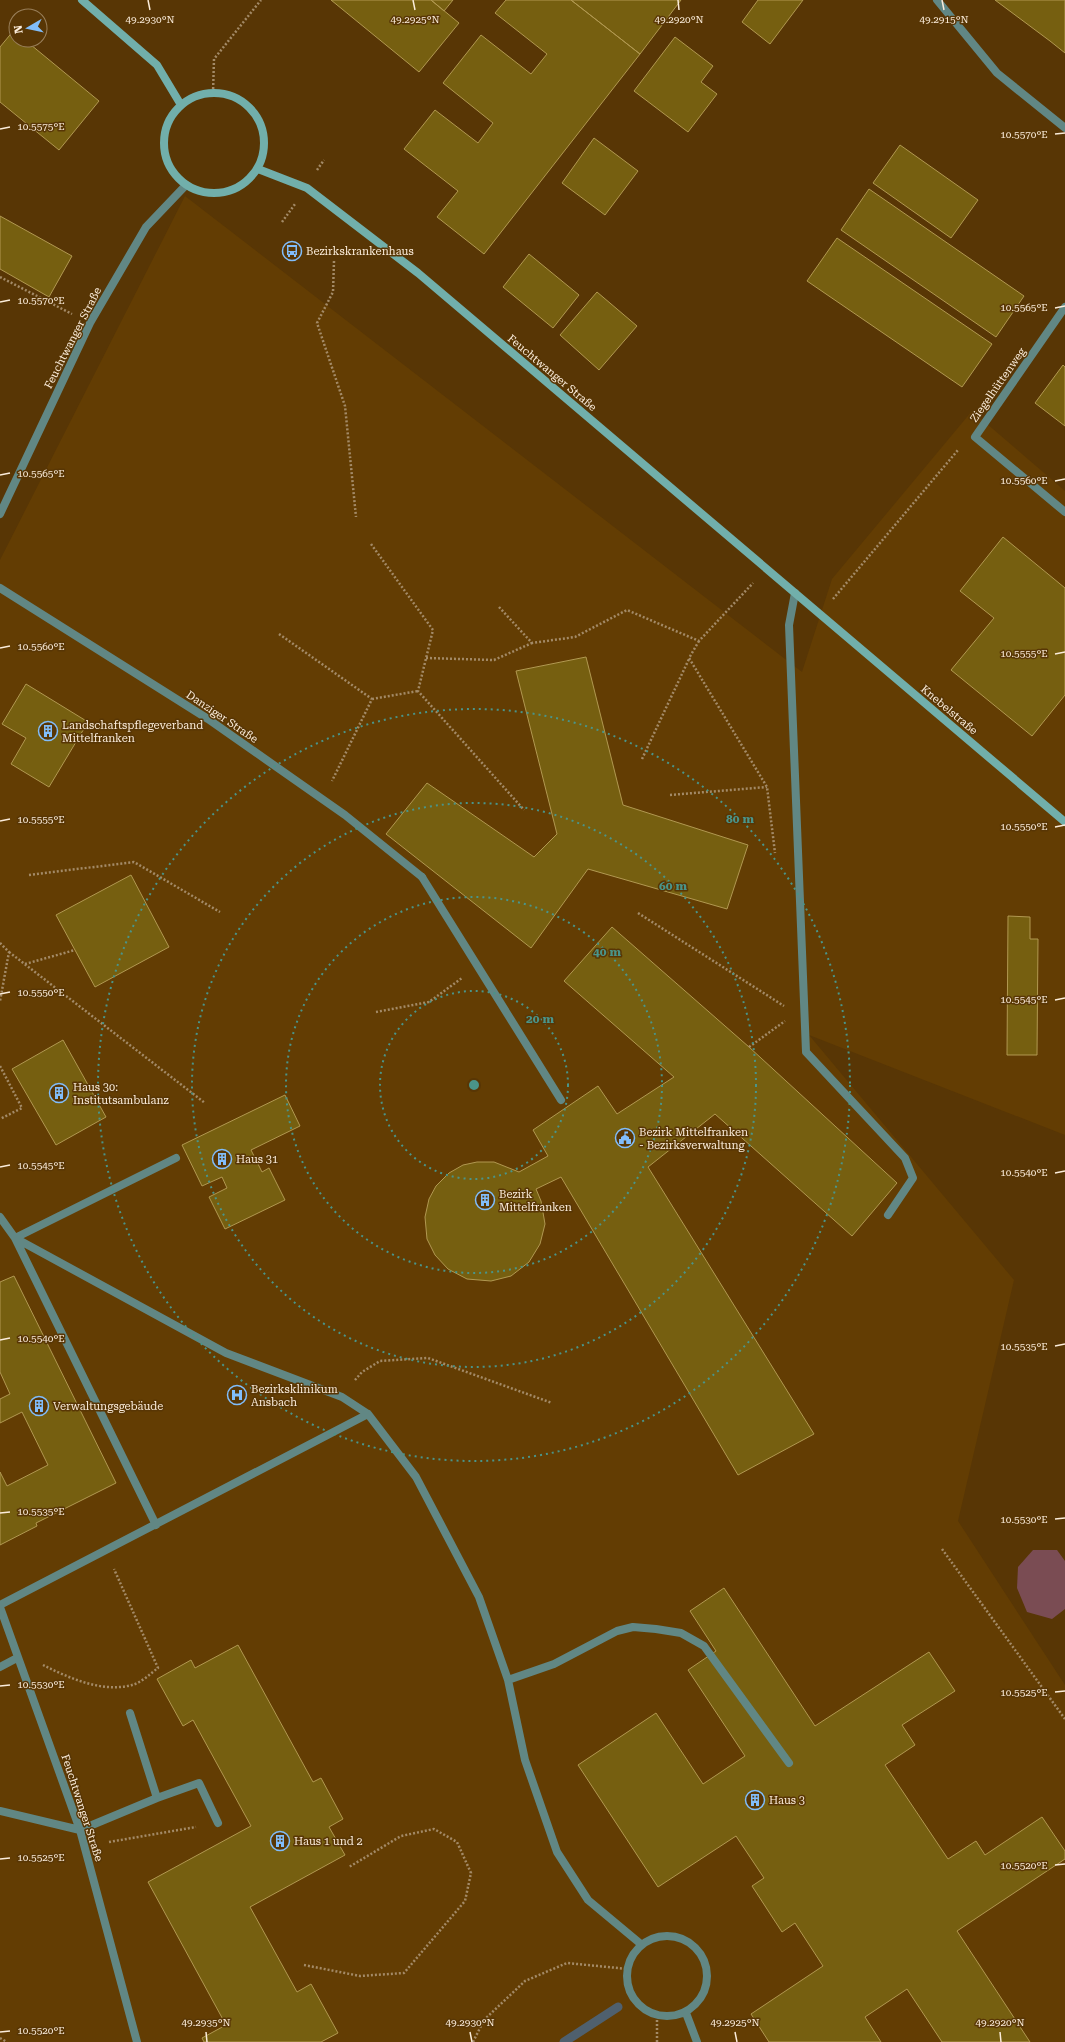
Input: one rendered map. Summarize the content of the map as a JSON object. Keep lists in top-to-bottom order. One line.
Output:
{"streets":{"main road":["Feuchtwanger Straße","Knebelstraße"],"street":["Ziegelhüttenweg","Danziger Straße"]},"crossings":[["Feuchtwanger Straße","Knebelstraße"]],"places":{"bus stop":["Bezirkskrankenhaus"],"building":["Landschaftspflegeverband Mittelfranken","Haus 30: Institutsambulanz","Haus 31","Bezirk Mittelfranken","Verwaltungsgebäude","Haus 3","Haus 1 und 2"],"public building":["Bezirk Mittelfranken - Bezirksverwaltung"],"hospital":["Bezirksklinikum Ansbach"]},"north":"left","coordinates":["49.2915°N","49.2930°N","49.2925°N","49.2920°N","10.5575°E","10.5570°E","10.5565°E","10.5560°E","10.5555°E","10.5550°E","10.5545°E","10.5540°E","10.5535°E","10.5530°E","10.5525°E","10.5520°E","49.2935°N"],"rings":["80 m","60 m","40 m","20 m"]}
